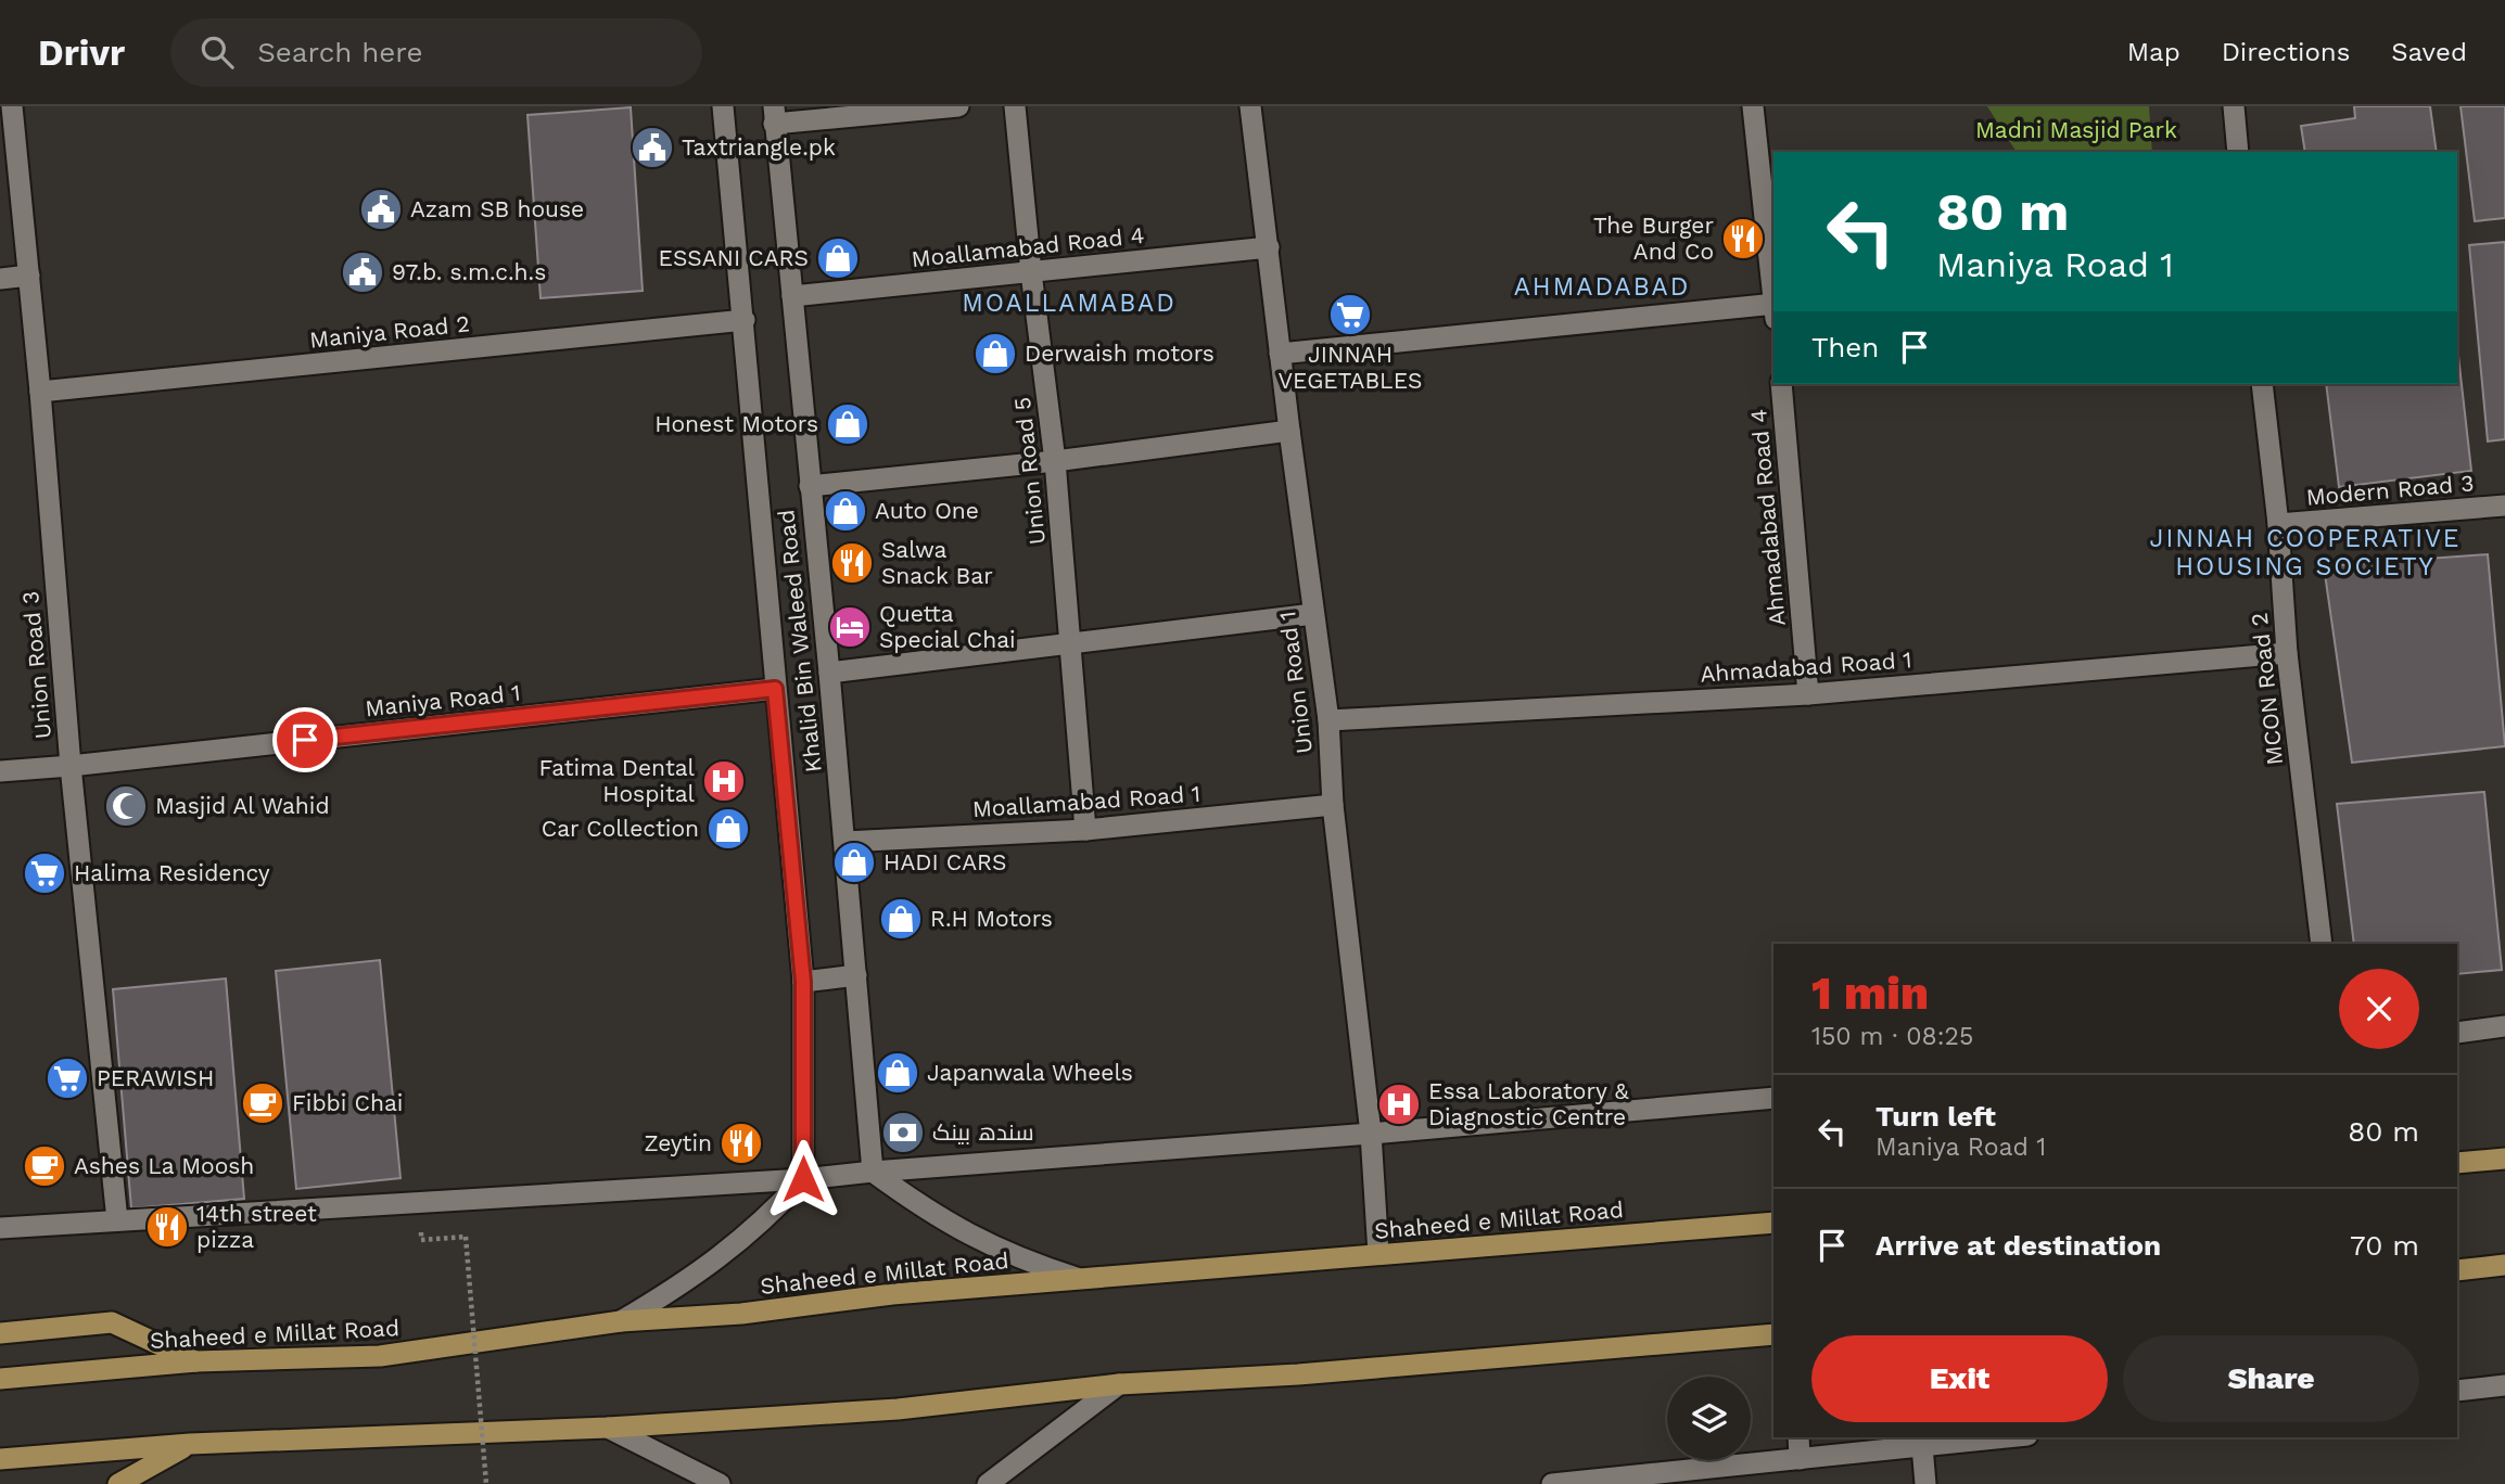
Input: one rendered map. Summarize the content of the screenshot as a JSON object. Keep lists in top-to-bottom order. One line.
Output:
{"streets":{"main road":["Shaheed e Millat Road"],"street":["Moallamabad Road 4","Maniya Road 2","Union Road 5","Modern Road 3","Ahmadabad Road 4","Khalid Bin Waleed Road","Union Road 3","Ahmadabad Road 1","Union Road 1","MCON Road 2","Maniya Road 1","Moallamabad Road 1"]},"crossings":[["Moallamabad Road 4","Union Road 5"],["Moallamabad Road 4","Khalid Bin Waleed Road"],["Moallamabad Road 4","Union Road 1"],["Maniya Road 2","Khalid Bin Waleed Road"],["Maniya Road 2","Union Road 3"],["Union Road 5","Moallamabad Road 1"],["Modern Road 3","MCON Road 2"],["Ahmadabad Road 4","Ahmadabad Road 1"],["Khalid Bin Waleed Road","Maniya Road 1"],["Khalid Bin Waleed Road","Moallamabad Road 1"],["Union Road 3","Maniya Road 1"],["Ahmadabad Road 1","Union Road 1"],["Ahmadabad Road 1","MCON Road 2"],["Union Road 1","Moallamabad Road 1"],["Union Road 1","Shaheed e Millat Road"]],"districts":["AHMADABAD","MOALLAMABAD","JINNAH COOPERATIVE HOUSING SOCIETY"],"parks":["Madni Masjid Park"],"places":{"public building":["Taxtriangle.pk","Azam SB house","97.b. s.m.c.h.s"],"restaurant":["The Burger And Co","Salwa Snack Bar","Zeytin","14th street pizza"],"shop":["ESSANI CARS","Derwaish motors","Honest Motors","Auto One","Car Collection","HADI CARS","R.H Motors","Japanwala Wheels"],"supermarket":["JINNAH VEGETABLES","Halima Residency","PERAWISH"],"hotel":["Quetta Special Chai"],"hospital":["Fatima Dental Hospital","Essa Laboratory & Diagnostic Centre"],"mosque":["Masjid Al Wahid"],"cafe":["Fibbi Chai","Ashes La Moosh"],"bank":["سندھ بینک"]},"page":{"header":"Drivr","search":"Search here","nav":["Map","Directions","Saved"],"turn":["80 m","Maniya Road 1"],"then":"Then","heading":["1 min","150 m · 08:25"],"list":[{"name":"Turn left","note":"Maniya Road 1","value":"80 m"},{"name":"Arrive at destination","value":"70 m"}],"buttons":["Exit","Share"]}}
